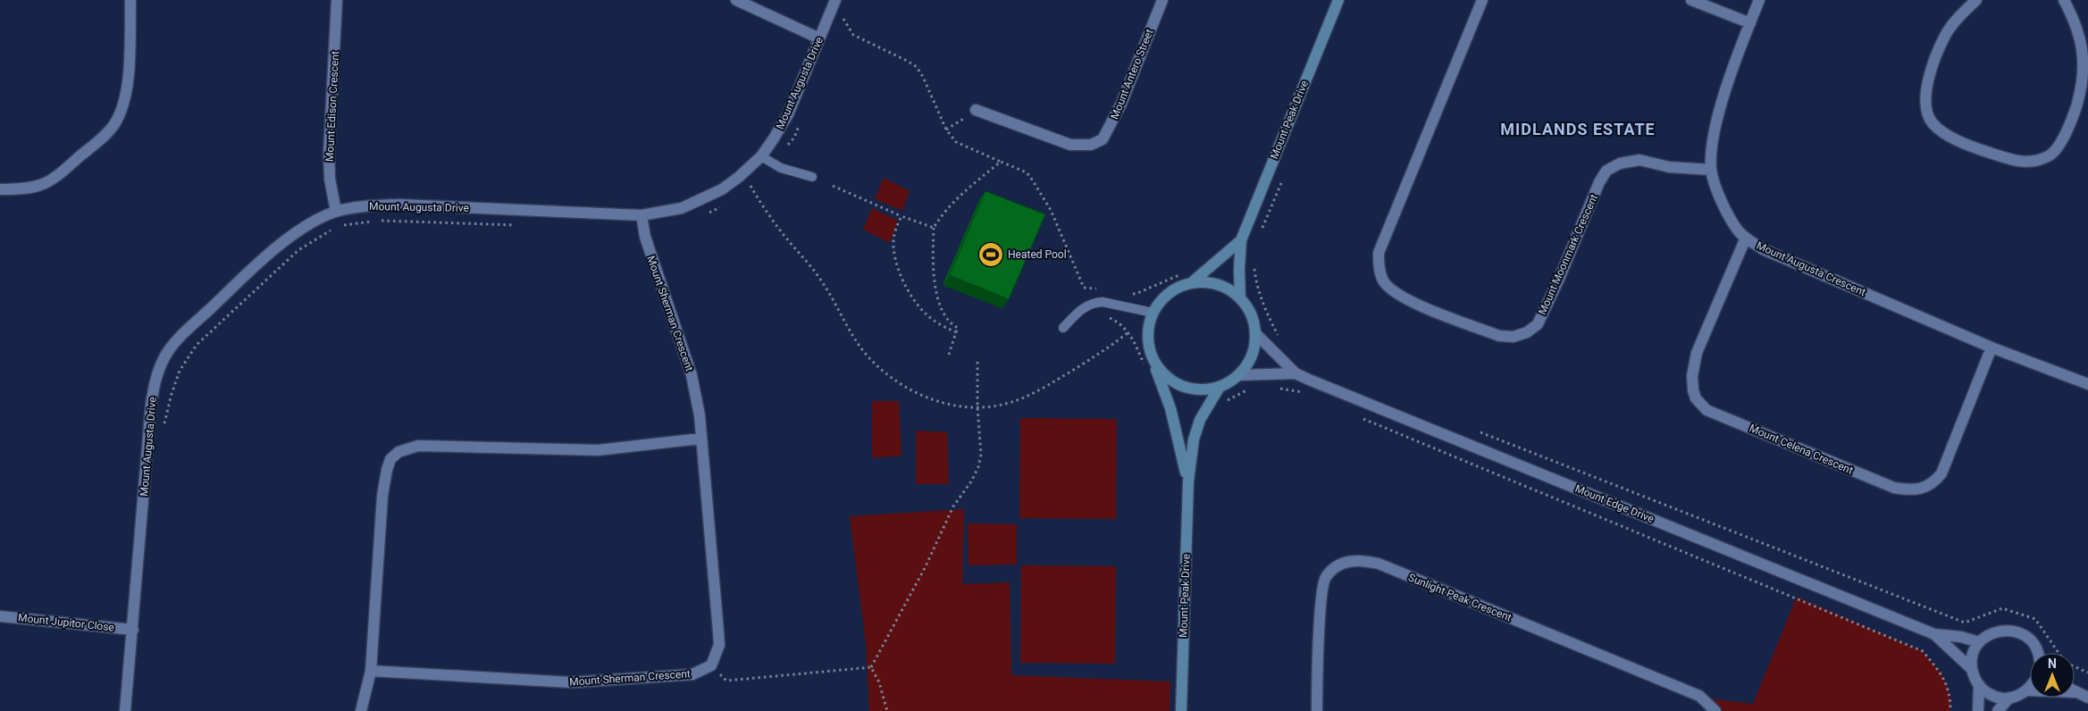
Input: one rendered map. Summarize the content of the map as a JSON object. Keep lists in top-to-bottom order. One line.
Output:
{"streets":{"street":["Mount Antero Street","Mount Augusta Drive","Mount Edison Crescent","Mount Peak Drive","Mount Moonmark Crescent","Mount Augusta Crescent","Mount Sherman Crescent","Mount Celena Crescent","Mount Edge Drive","Sunlight Peak Crescent","Mount Jupitor Close"]},"crossings":[["Mount Augusta Drive","Mount Edison Crescent"],["Mount Augusta Drive","Mount Sherman Crescent"],["Mount Augusta Drive","Mount Jupitor Close"],["Mount Peak Drive","Mount Edge Drive"],["Mount Moonmark Crescent","Mount Augusta Crescent"],["Mount Augusta Crescent","Mount Celena Crescent"]],"districts":["MIDLANDS ESTATE"],"places":{"sports":["Heated Pool"]},"north":"top"}
